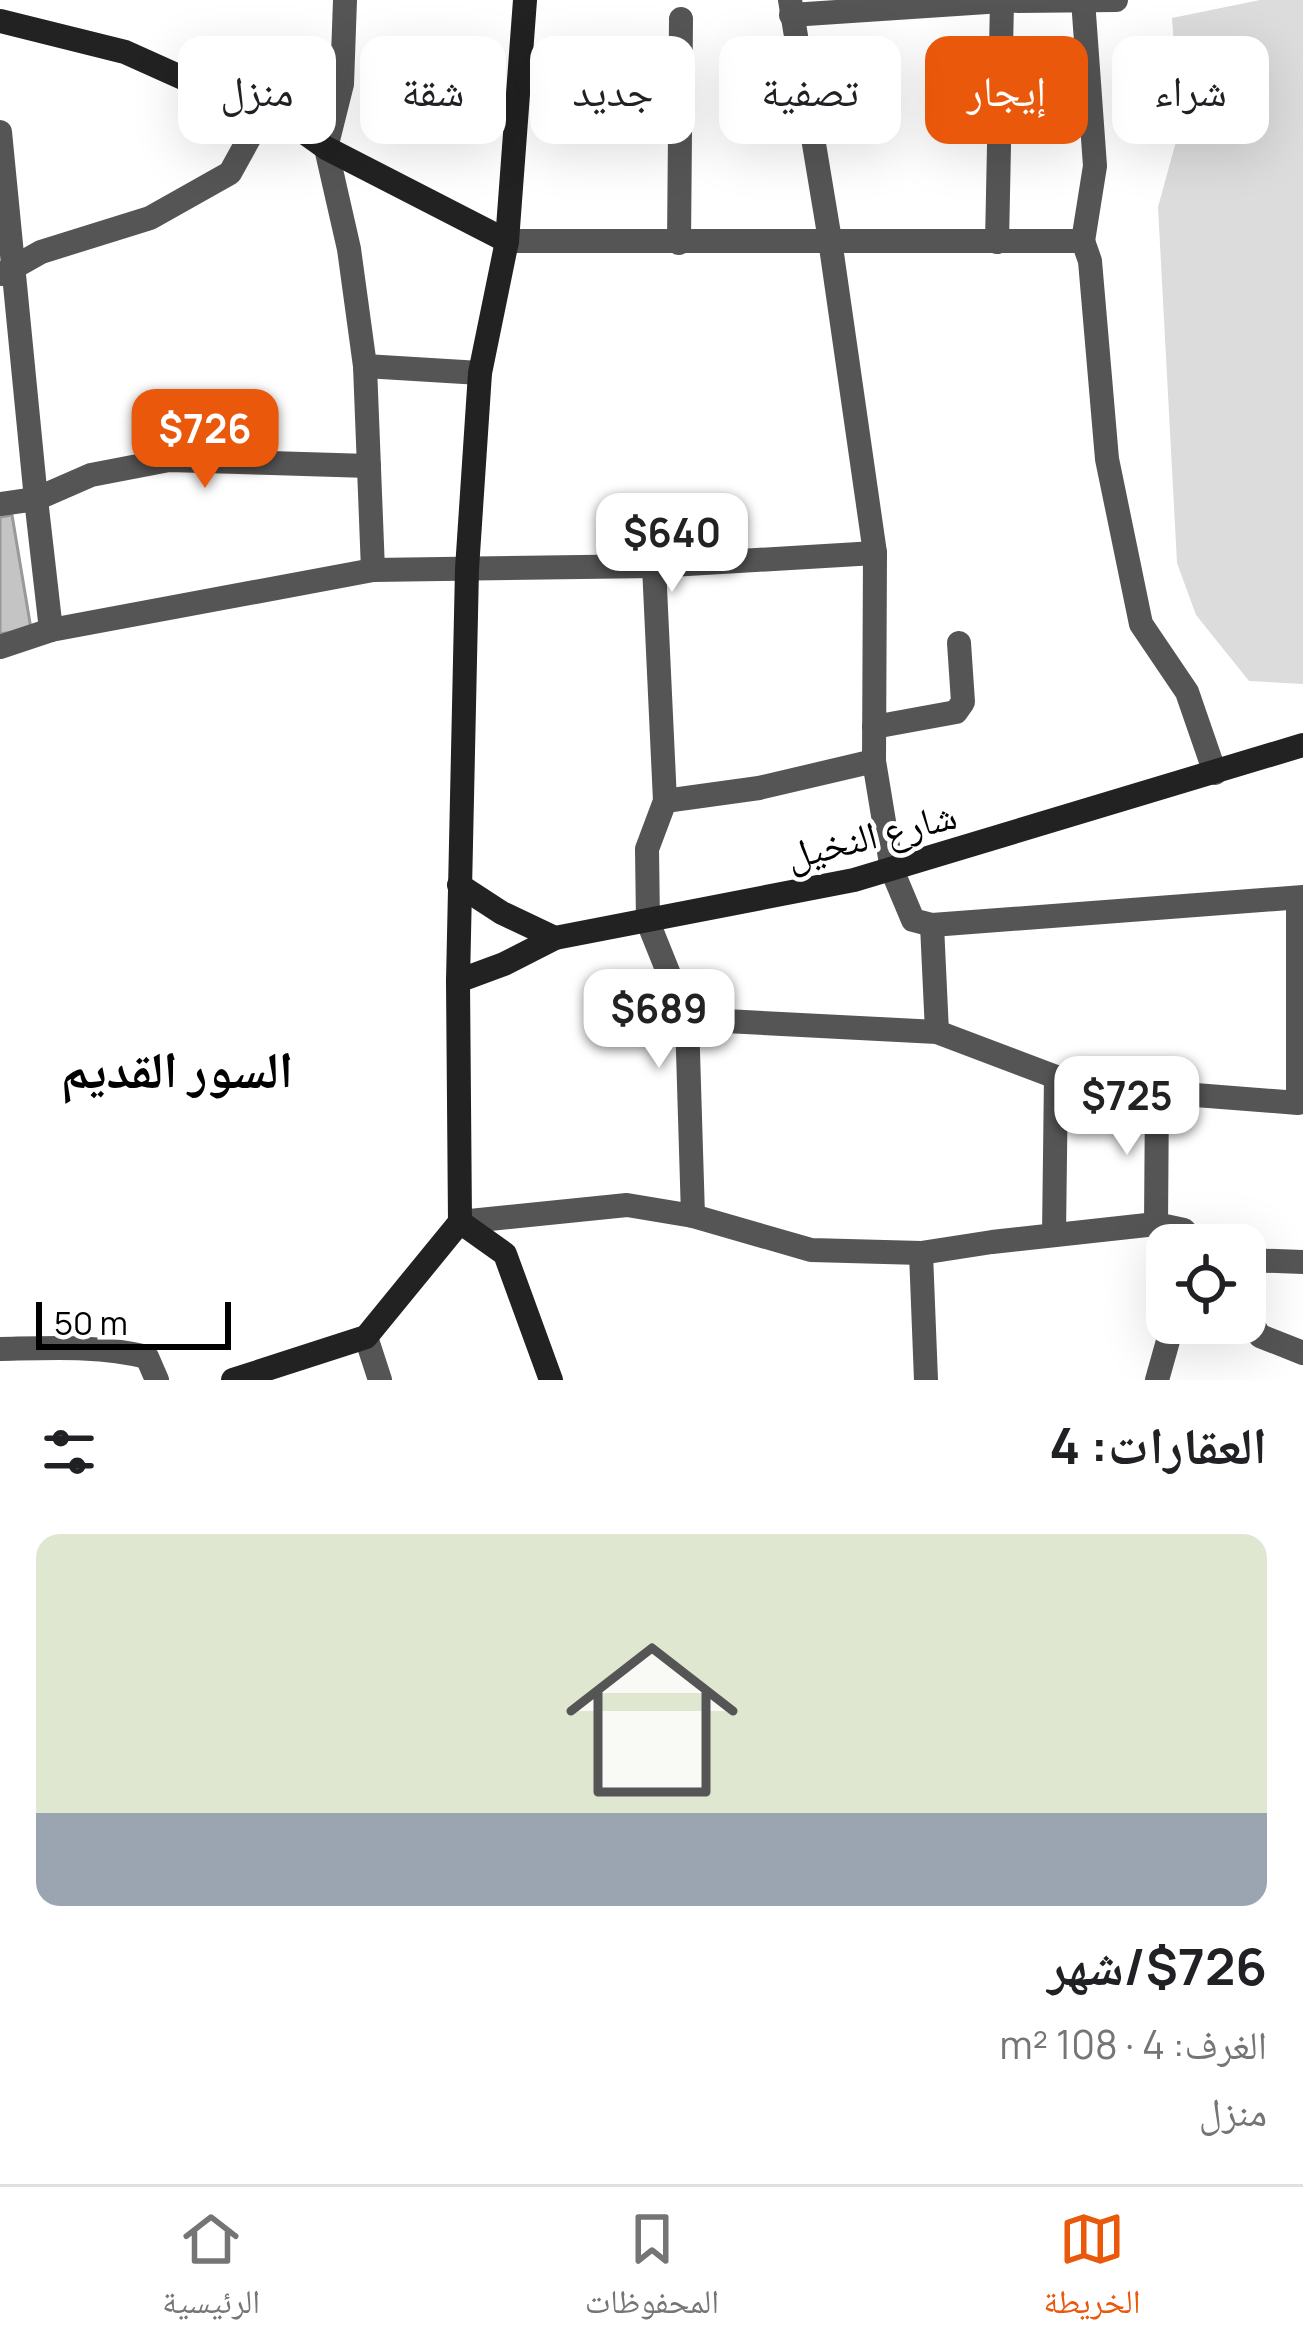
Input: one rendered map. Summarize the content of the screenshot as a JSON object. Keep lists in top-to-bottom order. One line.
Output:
{"streets":{"street":["شارع النخيل"]},"districts":["السور القديم"],"scale_bar":"50 m","page":{"chip":["شراء","إيجار","تصفية","جديد","شقة","منزل"],"price":["$726","$640","$689","$725"],"scale":"50 m","heading":"العقارات: 4","list":[{"name":"$726/شهر","note":"الغرف: 4 · 108 m² · منزل"}],"tabs":["الخريطة","المحفوظات","الرئيسية"]}}
